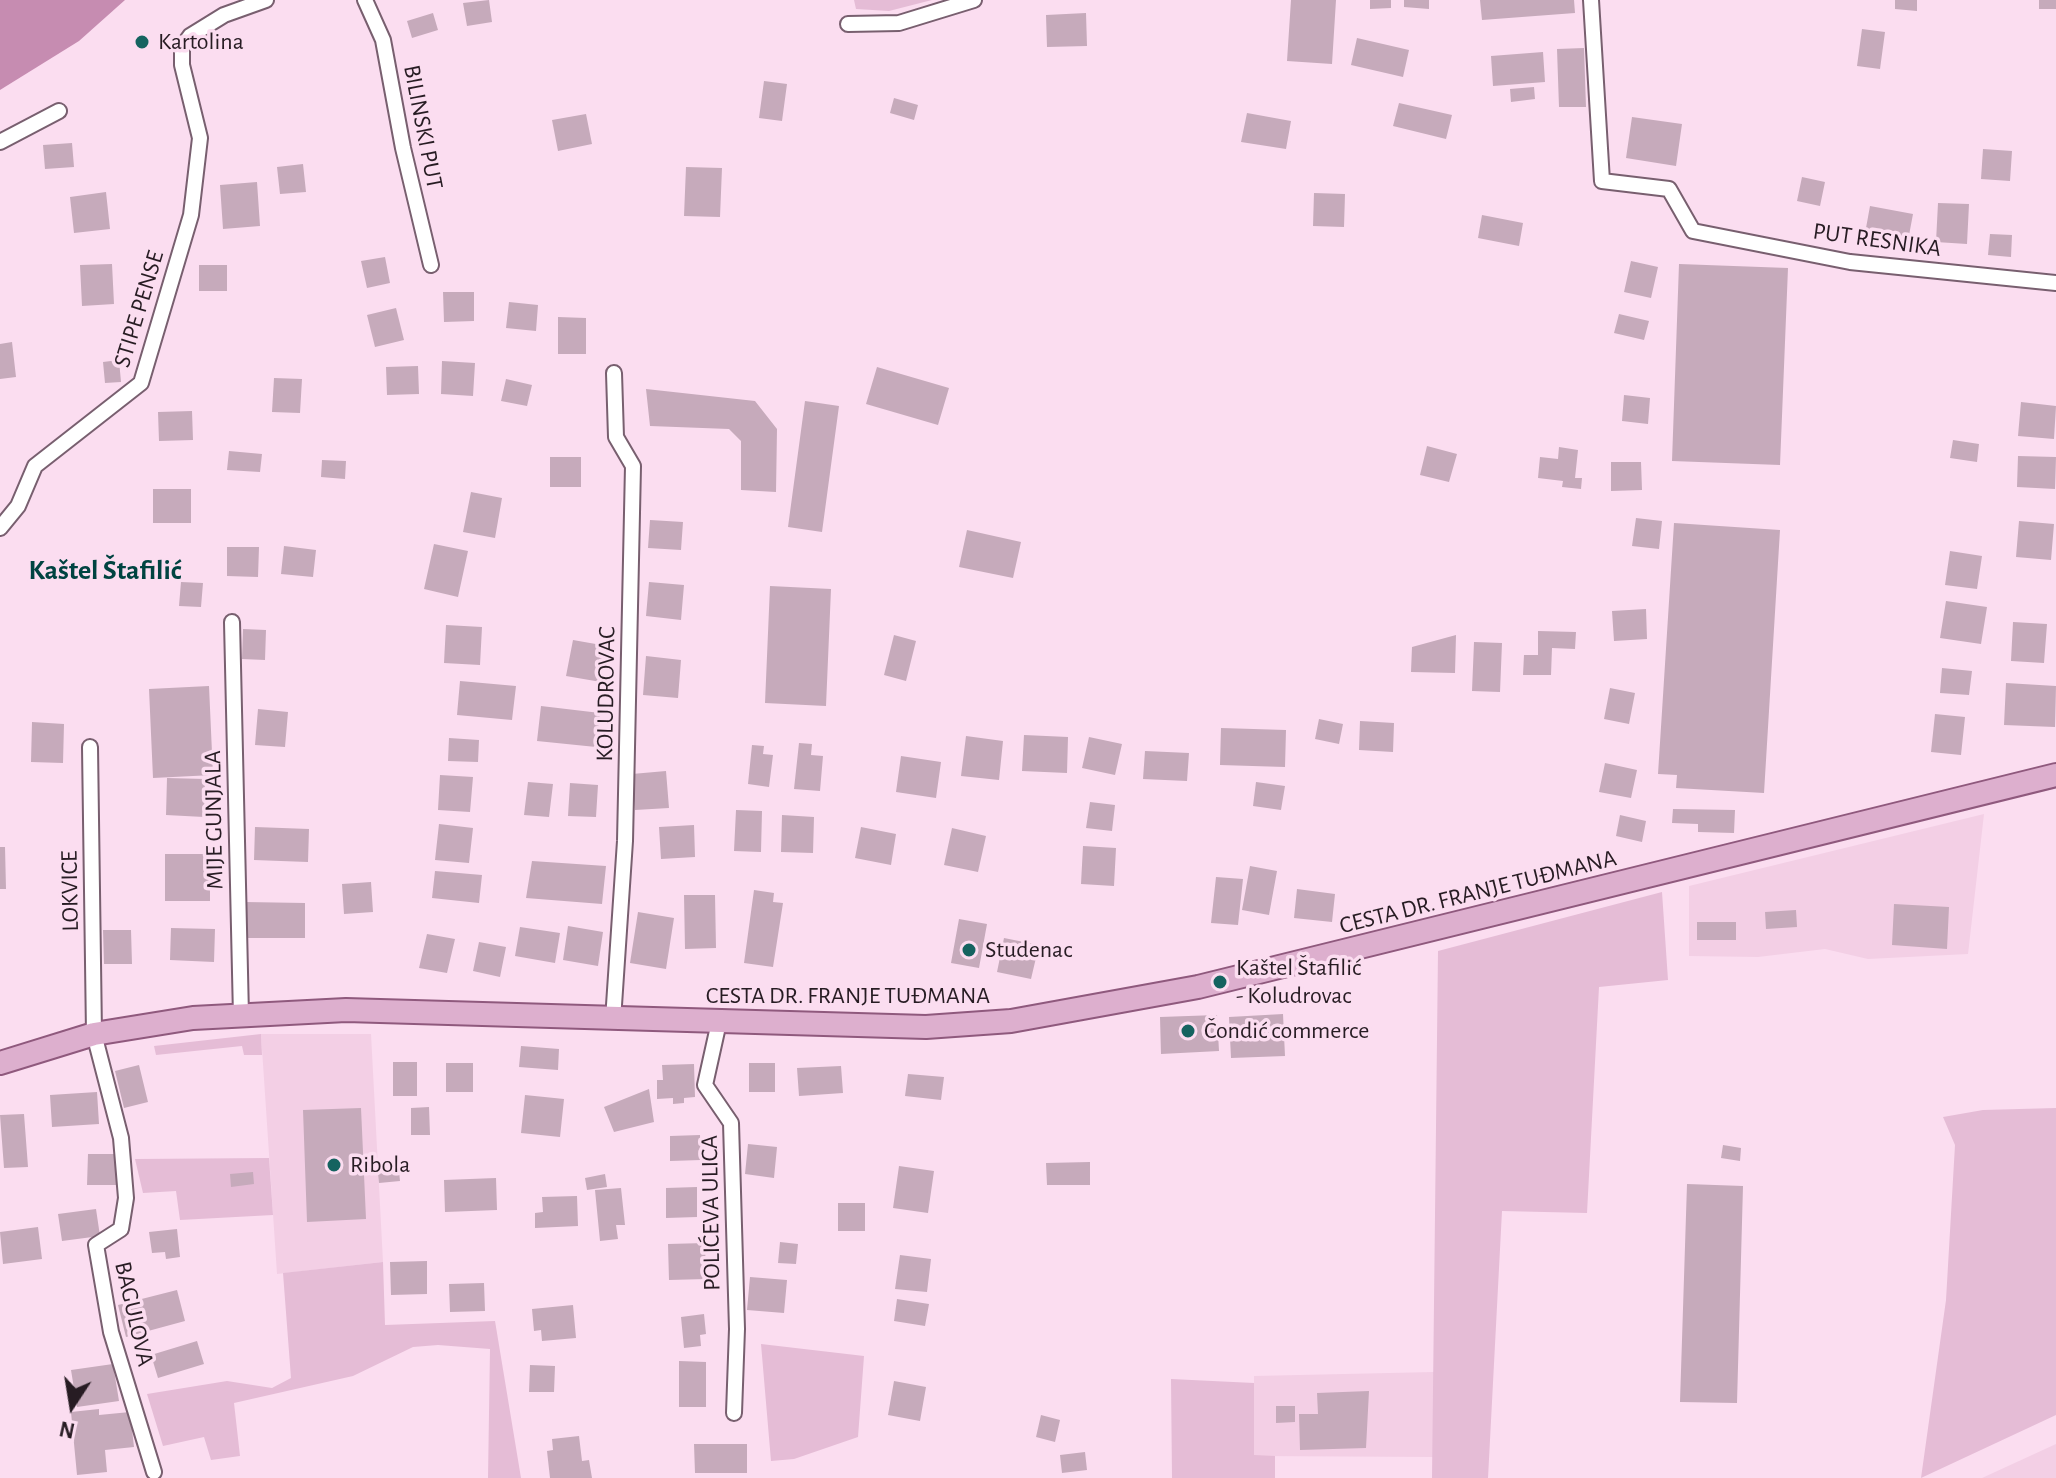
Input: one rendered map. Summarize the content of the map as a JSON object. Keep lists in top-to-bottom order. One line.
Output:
{"streets":{"main road":["CESTA DR. FRANJE TUĐMANA"],"street":["BILINSKI PUT","PUT RESNIKA","STIPE PENSE","KOLUDROVAC","MIJE GUNJALA","LOKVICE","POLIĆEVA ULICA","BAGULOVA"]},"crossings":[["KOLUDROVAC","CESTA DR. FRANJE TUĐMANA"],["MIJE GUNJALA","CESTA DR. FRANJE TUĐMANA"],["LOKVICE","CESTA DR. FRANJE TUĐMANA"],["LOKVICE","BAGULOVA"],["CESTA DR. FRANJE TUĐMANA","POLIĆEVA ULICA"],["CESTA DR. FRANJE TUĐMANA","BAGULOVA"]],"districts":["Kaštel Štafilić"],"places":["Kartolina","Studenac","Kaštel Štafilić - Koludrovac","Čondić commerce","Ribola"],"north":"bottom"}
